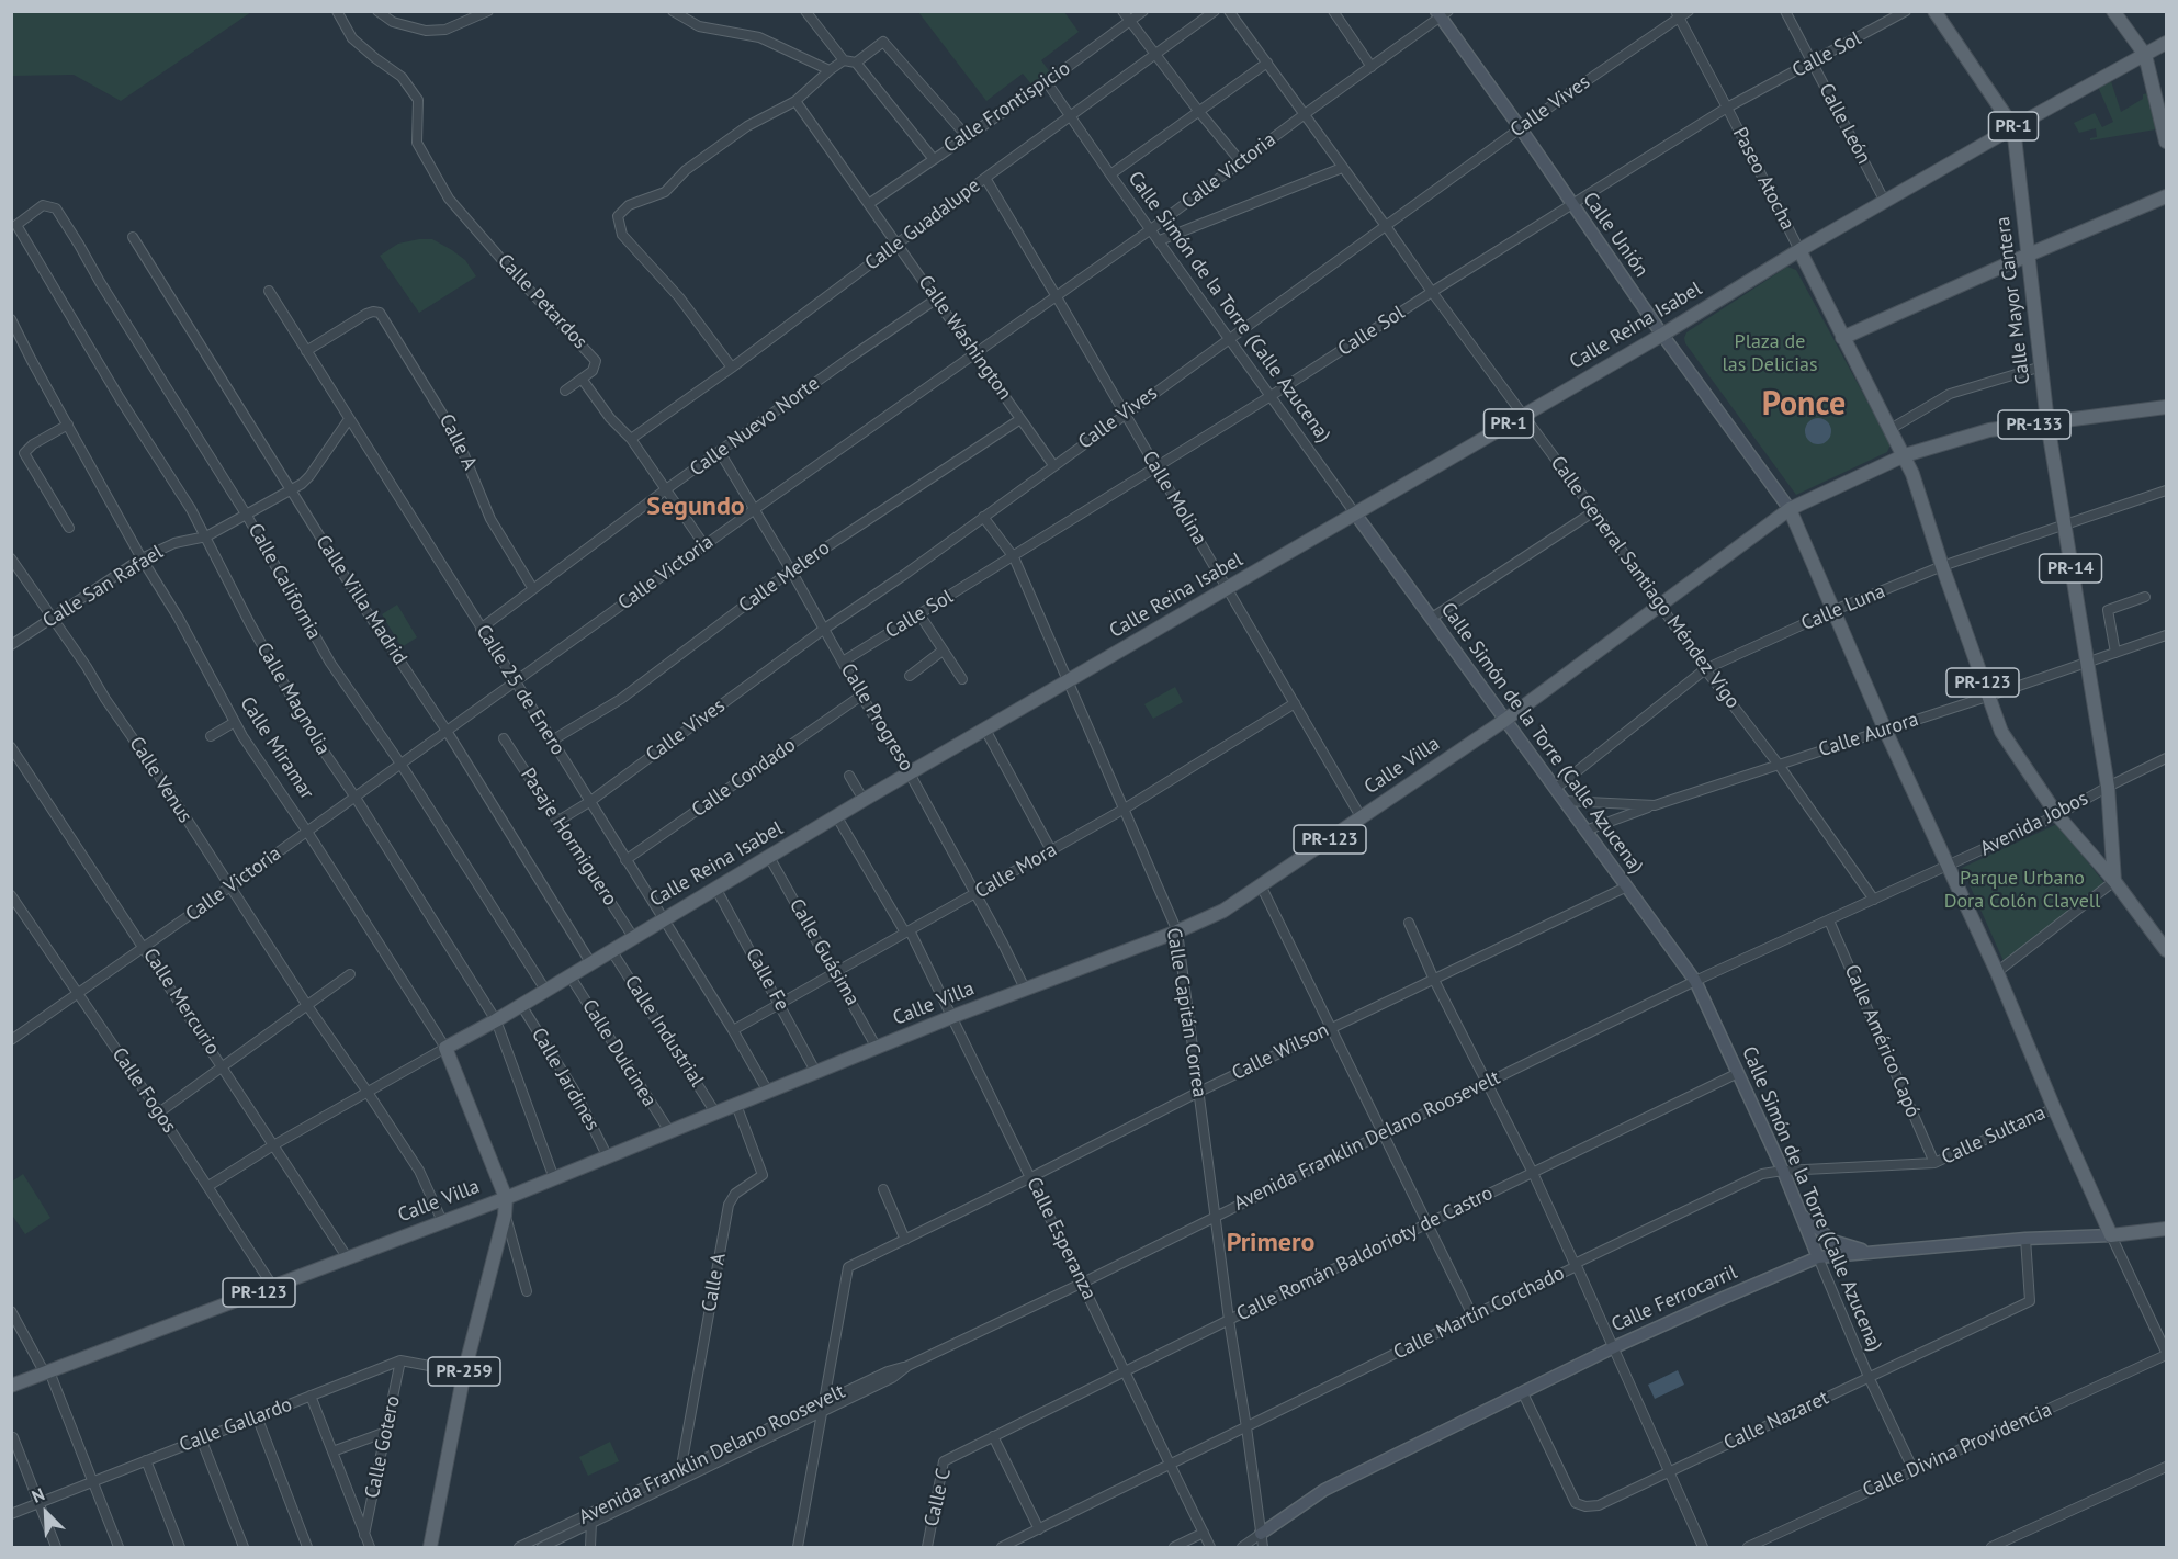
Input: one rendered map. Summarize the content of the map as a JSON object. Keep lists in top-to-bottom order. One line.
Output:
{"streets":{"main road":["PR-1","Calle Mayor Cantera","Calle Reina Isabel","PR-133","PR-14","PR-123","Calle Miramar","Calle Villa","Calle Ferrocarril","PR-259"],"street":["Calle Sol","Calle Vives","Calle Frontispicio","Calle León","Calle Victoria","Paseo Atocha","Calle Guadalupe","Calle Unión","Calle Petardos","Calle Simón de la Torre (Calle Azucena)","Calle Washington","Calle Nuevo Norte","Calle A","Calle Molina","Calle Melero","Calle California","Calle General Santiago Méndez Vigo","Calle San Rafael","Calle Villa Madrid","Calle Luna","Calle 25 de Enero","Calle Magnolia","Calle Progreso","Calle Aurora","Calle Condado","Calle Venus","Avenida Jobos","Pasaje Hormiguero","Calle Mora","Calle Guásima","Calle Fe","Calle Mercurio","Calle Capitán Correa","Calle Industrial","Calle Américo Capó","Calle Wilson","Calle Dulcinea","Calle Jardines","Calle Fogos","Calle Sultana","Avenida Franklin Delano Roosevelt","Calle Esperanza","Calle Román Baldorioty de Castro","Calle Martín Corchado","Calle Nazaret","Calle Gallardo","Calle Gotero","Calle Divina Providencia","Calle C"]},"crossings":[["Calle Sol","Calle León"],["Calle Sol","Paseo Atocha"],["Calle Sol","Calle Unión"],["Calle Sol","Calle Simón de la Torre (Calle Azucena)"],["Calle Sol","Calle Molina"],["Calle Sol","Calle General Santiago Méndez Vigo"],["Calle Sol","Calle Progreso"],["Calle Sol","Calle Capitán Correa"],["Calle Vives","Paseo Atocha"],["Calle Vives","Calle Unión"],["Calle Vives","Calle Simón de la Torre (Calle Azucena)"],["Calle Vives","Calle Washington"],["Calle Vives","Calle Molina"],["Calle Vives","Calle General Santiago Méndez Vigo"],["Calle Vives","Calle 25 de Enero"],["Calle Vives","Calle Progreso"],["Calle Vives","Pasaje Hormiguero"],["Calle Vives","Calle Capitán Correa"],["Calle Frontispicio","Calle Simón de la Torre (Calle Azucena)"],["Calle Frontispicio","Calle Washington"],["Calle León","Calle Reina Isabel"],["Calle Victoria","Calle Unión"],["Calle Victoria","Calle Petardos"],["Calle Victoria","Calle Simón de la Torre (Calle Azucena)"],["Calle Victoria","Calle Washington"],["Calle Victoria","Calle Molina"],["Calle Victoria","Calle California"],["Calle Victoria","Calle General Santiago Méndez Vigo"],["Calle Victoria","Calle Villa Madrid"],["Calle Victoria","Calle 25 de Enero"],["Calle Victoria","Calle Magnolia"],["Calle Victoria","Calle Progreso"],["Calle Victoria","Calle Miramar"],["Calle Victoria","Calle Venus"],["Calle Victoria","Calle Mercurio"],["Calle Victoria","Calle Fogos"],["Paseo Atocha","Calle Reina Isabel"],["Calle Guadalupe","Calle Petardos"],["Calle Guadalupe","Calle Simón de la Torre (Calle Azucena)"],["Calle Guadalupe","Calle Washington"],["Calle Guadalupe","Calle Molina"],["Calle Unión","Calle Reina Isabel"],["Calle Unión","PR-133"],["Calle Unión","Calle Villa"],["Calle Mayor Cantera","Calle Reina Isabel"],["Calle Mayor Cantera","PR-133"],["Calle Mayor Cantera","Calle Luna"],["Calle Mayor Cantera","PR-123"],["Calle Mayor Cantera","Calle Aurora"],["Calle Mayor Cantera","Avenida Jobos"],["Calle Petardos","Calle Nuevo Norte"],["Calle Simón de la Torre (Calle Azucena)","Calle Reina Isabel"],["Calle Simón de la Torre (Calle Azucena)","Calle Luna"],["Calle Simón de la Torre (Calle Azucena)","Calle Aurora"],["Calle Simón de la Torre (Calle Azucena)","Calle Villa"],["Calle Simón de la Torre (Calle Azucena)","Calle Wilson"],["Calle Simón de la Torre (Calle Azucena)","Avenida Franklin Delano Roosevelt"],["Calle Simón de la Torre (Calle Azucena)","Calle Román Baldorioty de Castro"],["Calle Simón de la Torre (Calle Azucena)","Calle Ferrocarril"],["Calle Simón de la Torre (Calle Azucena)","Calle Martín Corchado"],["Calle Simón de la Torre (Calle Azucena)","Calle Nazaret"],["Calle Simón de la Torre (Calle Azucena)","Calle Divina Providencia"],["Calle Reina Isabel","Calle Molina"],["Calle Reina Isabel","Calle California"],["Calle Reina Isabel","Calle General Santiago Méndez Vigo"],["Calle Reina Isabel","Calle Villa Madrid"],["Calle Reina Isabel","Calle 25 de Enero"],["Calle Reina Isabel","Calle Magnolia"],["Calle Reina Isabel","Calle Progreso"],["Calle Reina Isabel","Calle Miramar"],["Calle Reina Isabel","Calle Venus"],["Calle Reina Isabel","Pasaje Hormiguero"],["Calle Reina Isabel","Calle Guásima"],["Calle Reina Isabel","Calle Fe"],["Calle Reina Isabel","Calle Mercurio"],["Calle Reina Isabel","Calle Capitán Correa"],["Calle Reina Isabel","Calle Industrial"],["Calle Reina Isabel","Calle Dulcinea"],["Calle Reina Isabel","Calle Jardines"],["Calle Reina Isabel","Calle Fogos"],["Calle Reina Isabel","Calle Esperanza"],["Calle Washington","Calle Nuevo Norte"],["Calle Washington","Calle Melero"],["PR-133","PR-123"],["PR-133","Calle Villa"],["Calle Nuevo Norte","Calle A"],["Calle Nuevo Norte","Calle 25 de Enero"],["Calle Nuevo Norte","Calle Progreso"],["Calle A","Calle 25 de Enero"],["Calle A","Calle Villa"],["Calle A","Avenida Franklin Delano Roosevelt"],["Calle Molina","Calle Villa"],["Calle Molina","Calle Mora"],["Calle Melero","Calle 25 de Enero"],["Calle Melero","Calle Progreso"],["Calle California","Calle San Rafael"],["Calle California","Calle Magnolia"],["Calle General Santiago Méndez Vigo","Calle Luna"],["Calle General Santiago Méndez Vigo","Calle Aurora"],["Calle General Santiago Méndez Vigo","Calle Villa"],["Calle General Santiago Méndez Vigo","Avenida Jobos"],["Calle San Rafael","Calle Villa Madrid"],["Calle San Rafael","Calle 25 de Enero"],["Calle San Rafael","Calle Magnolia"],["Calle San Rafael","Calle Miramar"],["Calle San Rafael","Calle Venus"],["Calle Luna","PR-123"],["PR-123","Calle Aurora"],["PR-123","Avenida Jobos"],["Calle 25 de Enero","Calle Villa"],["Calle 25 de Enero","Calle Condado"],["Calle 25 de Enero","Calle Mora"],["Calle Magnolia","Calle Villa"],["Calle Progreso","Calle Villa"],["Calle Progreso","Calle Condado"],["Calle Progreso","Calle Mora"],["Calle Miramar","Calle Villa"],["Calle Miramar","PR-259"],["Calle Villa","Calle Guásima"],["Calle Villa","Calle Fe"],["Calle Villa","Calle Mercurio"],["Calle Villa","Calle Capitán Correa"],["Calle Villa","Calle Industrial"],["Calle Villa","Calle Dulcinea"],["Calle Villa","Calle Jardines"],["Calle Villa","Calle Fogos"],["Calle Villa","Calle Esperanza"],["Calle Villa","PR-259"],["Avenida Jobos","Calle Américo Capó"],["Avenida Jobos","Avenida Franklin Delano Roosevelt"],["Calle Mora","Calle Guásima"],["Calle Mora","Calle Fe"],["Calle Mora","Calle Capitán Correa"],["Calle Mora","Calle Esperanza"],["Calle Capitán Correa","Calle Wilson"],["Calle Capitán Correa","Avenida Franklin Delano Roosevelt"],["Calle Capitán Correa","Calle Román Baldorioty de Castro"],["Calle Capitán Correa","Calle Ferrocarril"],["Calle Capitán Correa","Calle Martín Corchado"],["Calle Américo Capó","Calle Sultana"],["Calle Américo Capó","Avenida Franklin Delano Roosevelt"],["Calle Américo Capó","Calle Martín Corchado"],["Calle Wilson","Avenida Franklin Delano Roosevelt"],["Calle Wilson","Calle Esperanza"],["Calle Sultana","Calle Martín Corchado"],["Avenida Franklin Delano Roosevelt","Calle Esperanza"],["Calle Esperanza","Calle Román Baldorioty de Castro"],["Calle Esperanza","Calle Martín Corchado"],["Calle Román Baldorioty de Castro","Calle C"],["Calle Ferrocarril","Calle Nazaret"],["Calle Gallardo","Calle Gotero"]],"districts":["Ponce","Segundo","Primero"],"parks":["Plaza de las Delicias","Parque Urbano Dora Colón Clavell"],"north":"top left"}
